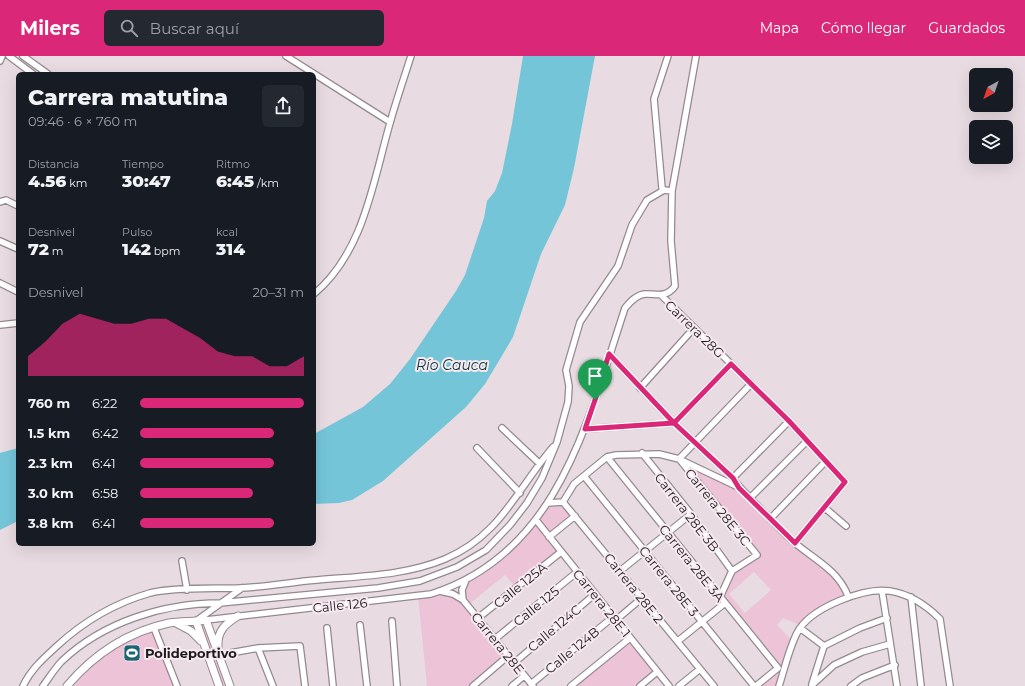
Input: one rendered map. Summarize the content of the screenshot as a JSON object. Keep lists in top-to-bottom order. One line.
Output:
{"streets":{"street":["Carrera 28G","Carrera 28E 3C","Carrera 28E 3B","Carrera 28E 3A","Carrera 28E 3","Calle 125A","Carrera 28E 2","Carrera 28E 1","Calle 126","Calle 125","Calle 124C","Carrera 28E","Calle 124B"]},"crossings":[["Carrera 28G","Calle 126"],["Carrera 28E 3C","Carrera 28E 3B"],["Calle 125A","Carrera 28E 1"],["Calle 125A","Carrera 28E"],["Carrera 28E 2","Calle 124B"],["Carrera 28E 1","Calle 126"],["Carrera 28E 1","Calle 125"],["Carrera 28E 1","Calle 124C"],["Carrera 28E 1","Calle 124B"],["Calle 126","Carrera 28E"],["Calle 125","Carrera 28E"],["Calle 124C","Carrera 28E"],["Carrera 28E","Calle 124B"]],"water":["Río Cauca"],"places":{"sports":["Polideportivo"]},"north":"bottom left","page":{"header":"Milers","search":"Buscar aquí","nav":["Mapa","Cómo llegar","Guardados"],"heading":["Carrera matutina","09:46 · 6 × 760 m"],"stats":[["Distancia","4.56 km"],["Tiempo","30:47"],["Ritmo","6:45 /km"],["Desnivel","72 m"],["Pulso","142 bpm"],["kcal","314"]],"chart":["Desnivel","20–31 m"],"list":[{"name":"760 m","note":"6:22"},{"name":"1.5 km","note":"6:42"},{"name":"2.3 km","note":"6:41"},{"name":"3.0 km","note":"6:58"},{"name":"3.8 km","note":"6:41"}]}}
